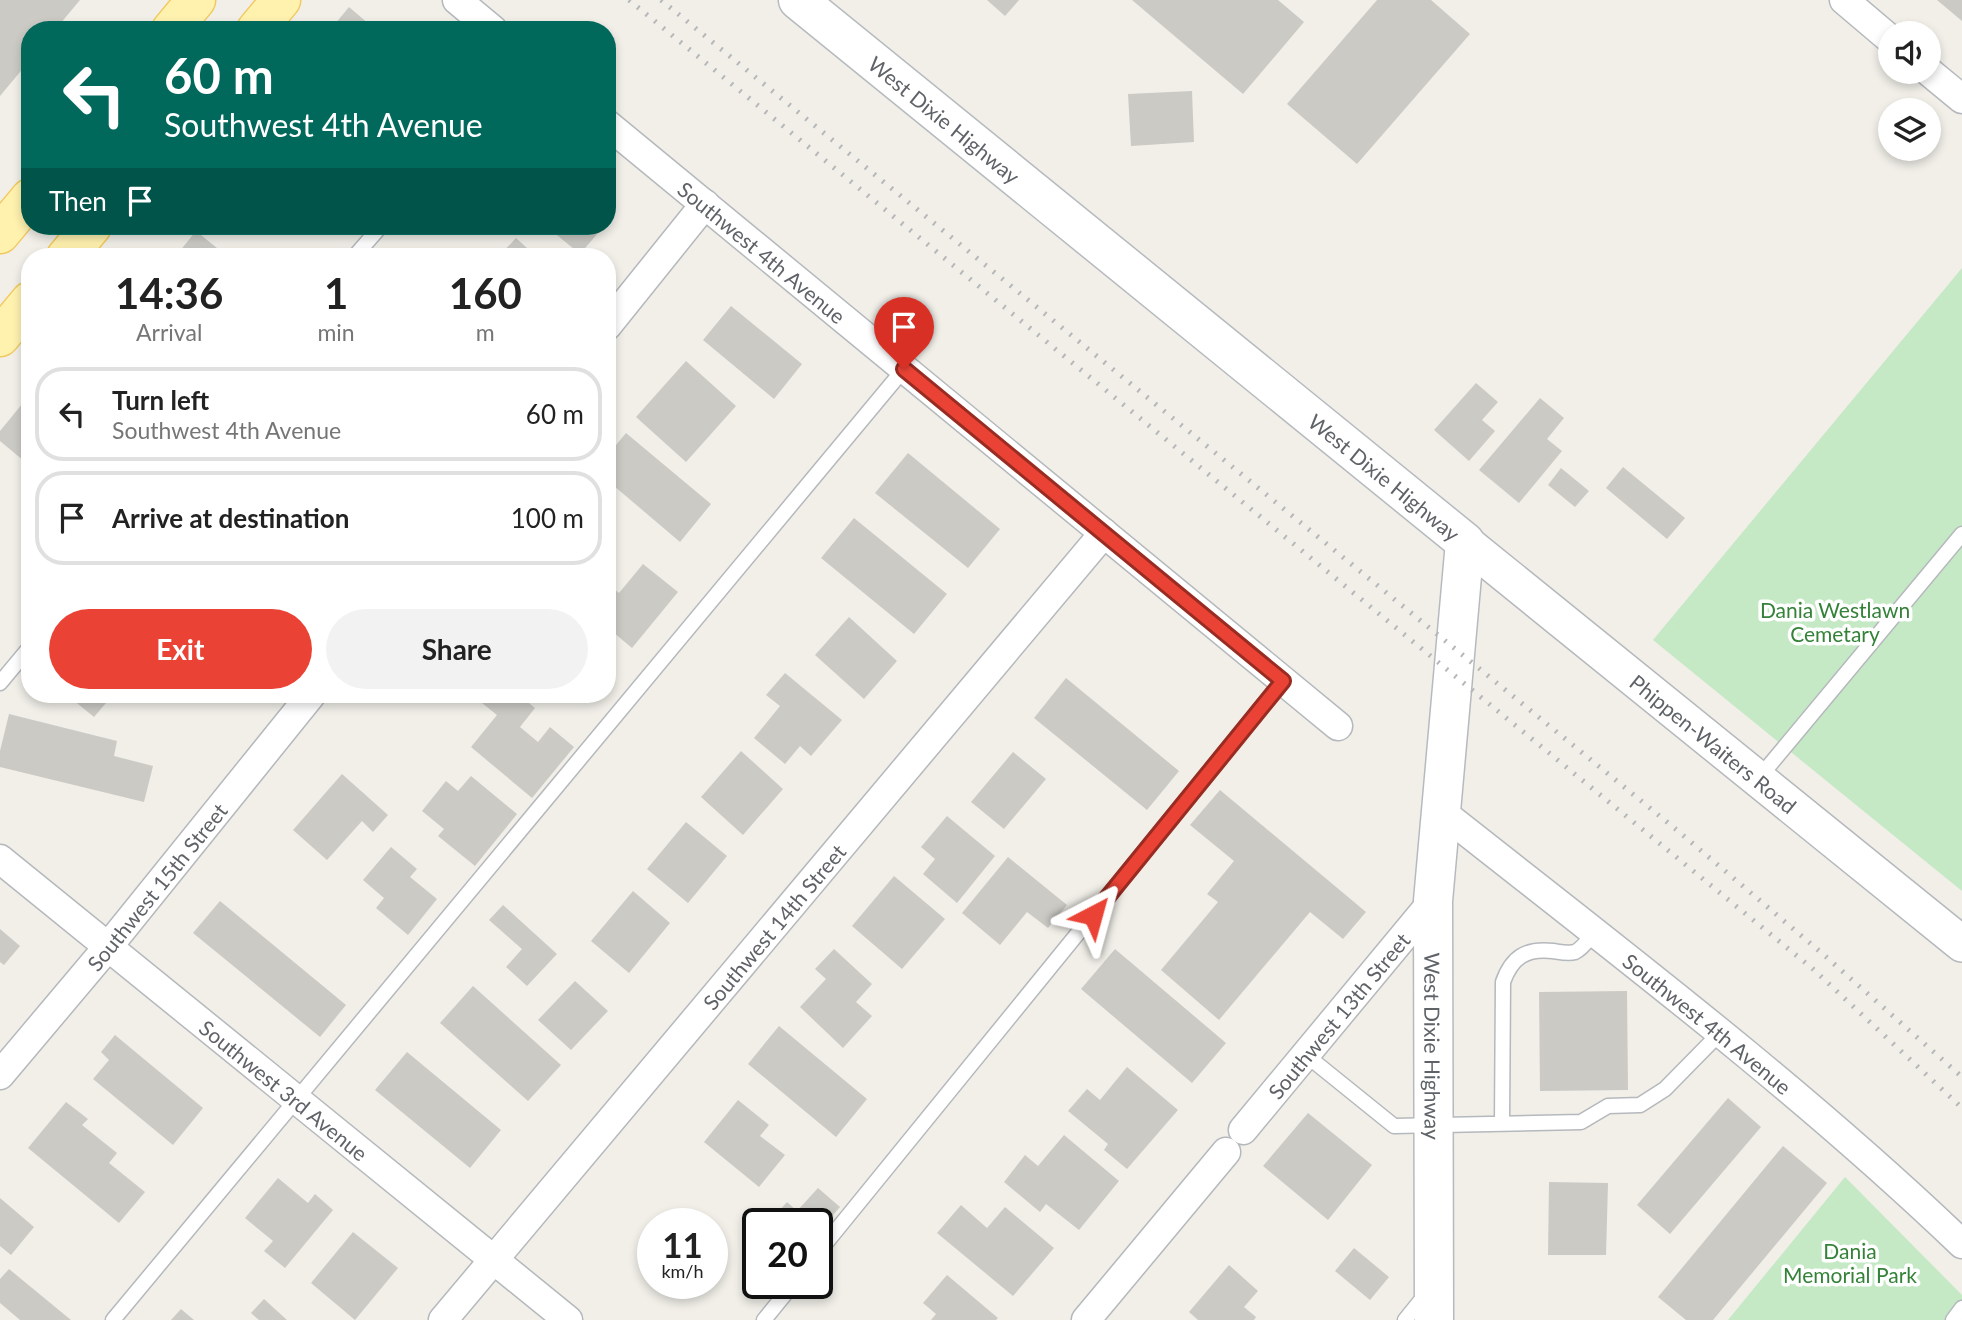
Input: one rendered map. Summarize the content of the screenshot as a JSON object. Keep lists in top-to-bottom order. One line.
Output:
{"streets":{"main road":["West Dixie Highway"],"street":["Southwest 4th Avenue","Phippen-Waiters Road","Southwest 15th Street","Southwest 14th Street","Southwest 13th Street","Southwest 3rd Avenue"]},"crossings":[["West Dixie Highway","Southwest 4th Avenue"],["West Dixie Highway","Phippen-Waiters Road"],["West Dixie Highway","Southwest 13th Street"],["Southwest 4th Avenue","Southwest 14th Street"],["Southwest 15th Street","Southwest 3rd Avenue"],["Southwest 14th Street","Southwest 3rd Avenue"]],"parks":["Dania Westlawn Cemetary","Dania Memorial Park"],"page":{"turn":["60 m","Southwest 4th Avenue"],"then":"Then","eta":["14:36","Arrival","1","min","160","m"],"list":[{"name":"Turn left","note":"Southwest 4th Avenue","value":"60 m"},{"name":"Arrive at destination","value":"100 m"}],"buttons":["Exit","Share"],"speed":"11 km/h","limit":"20"}}
